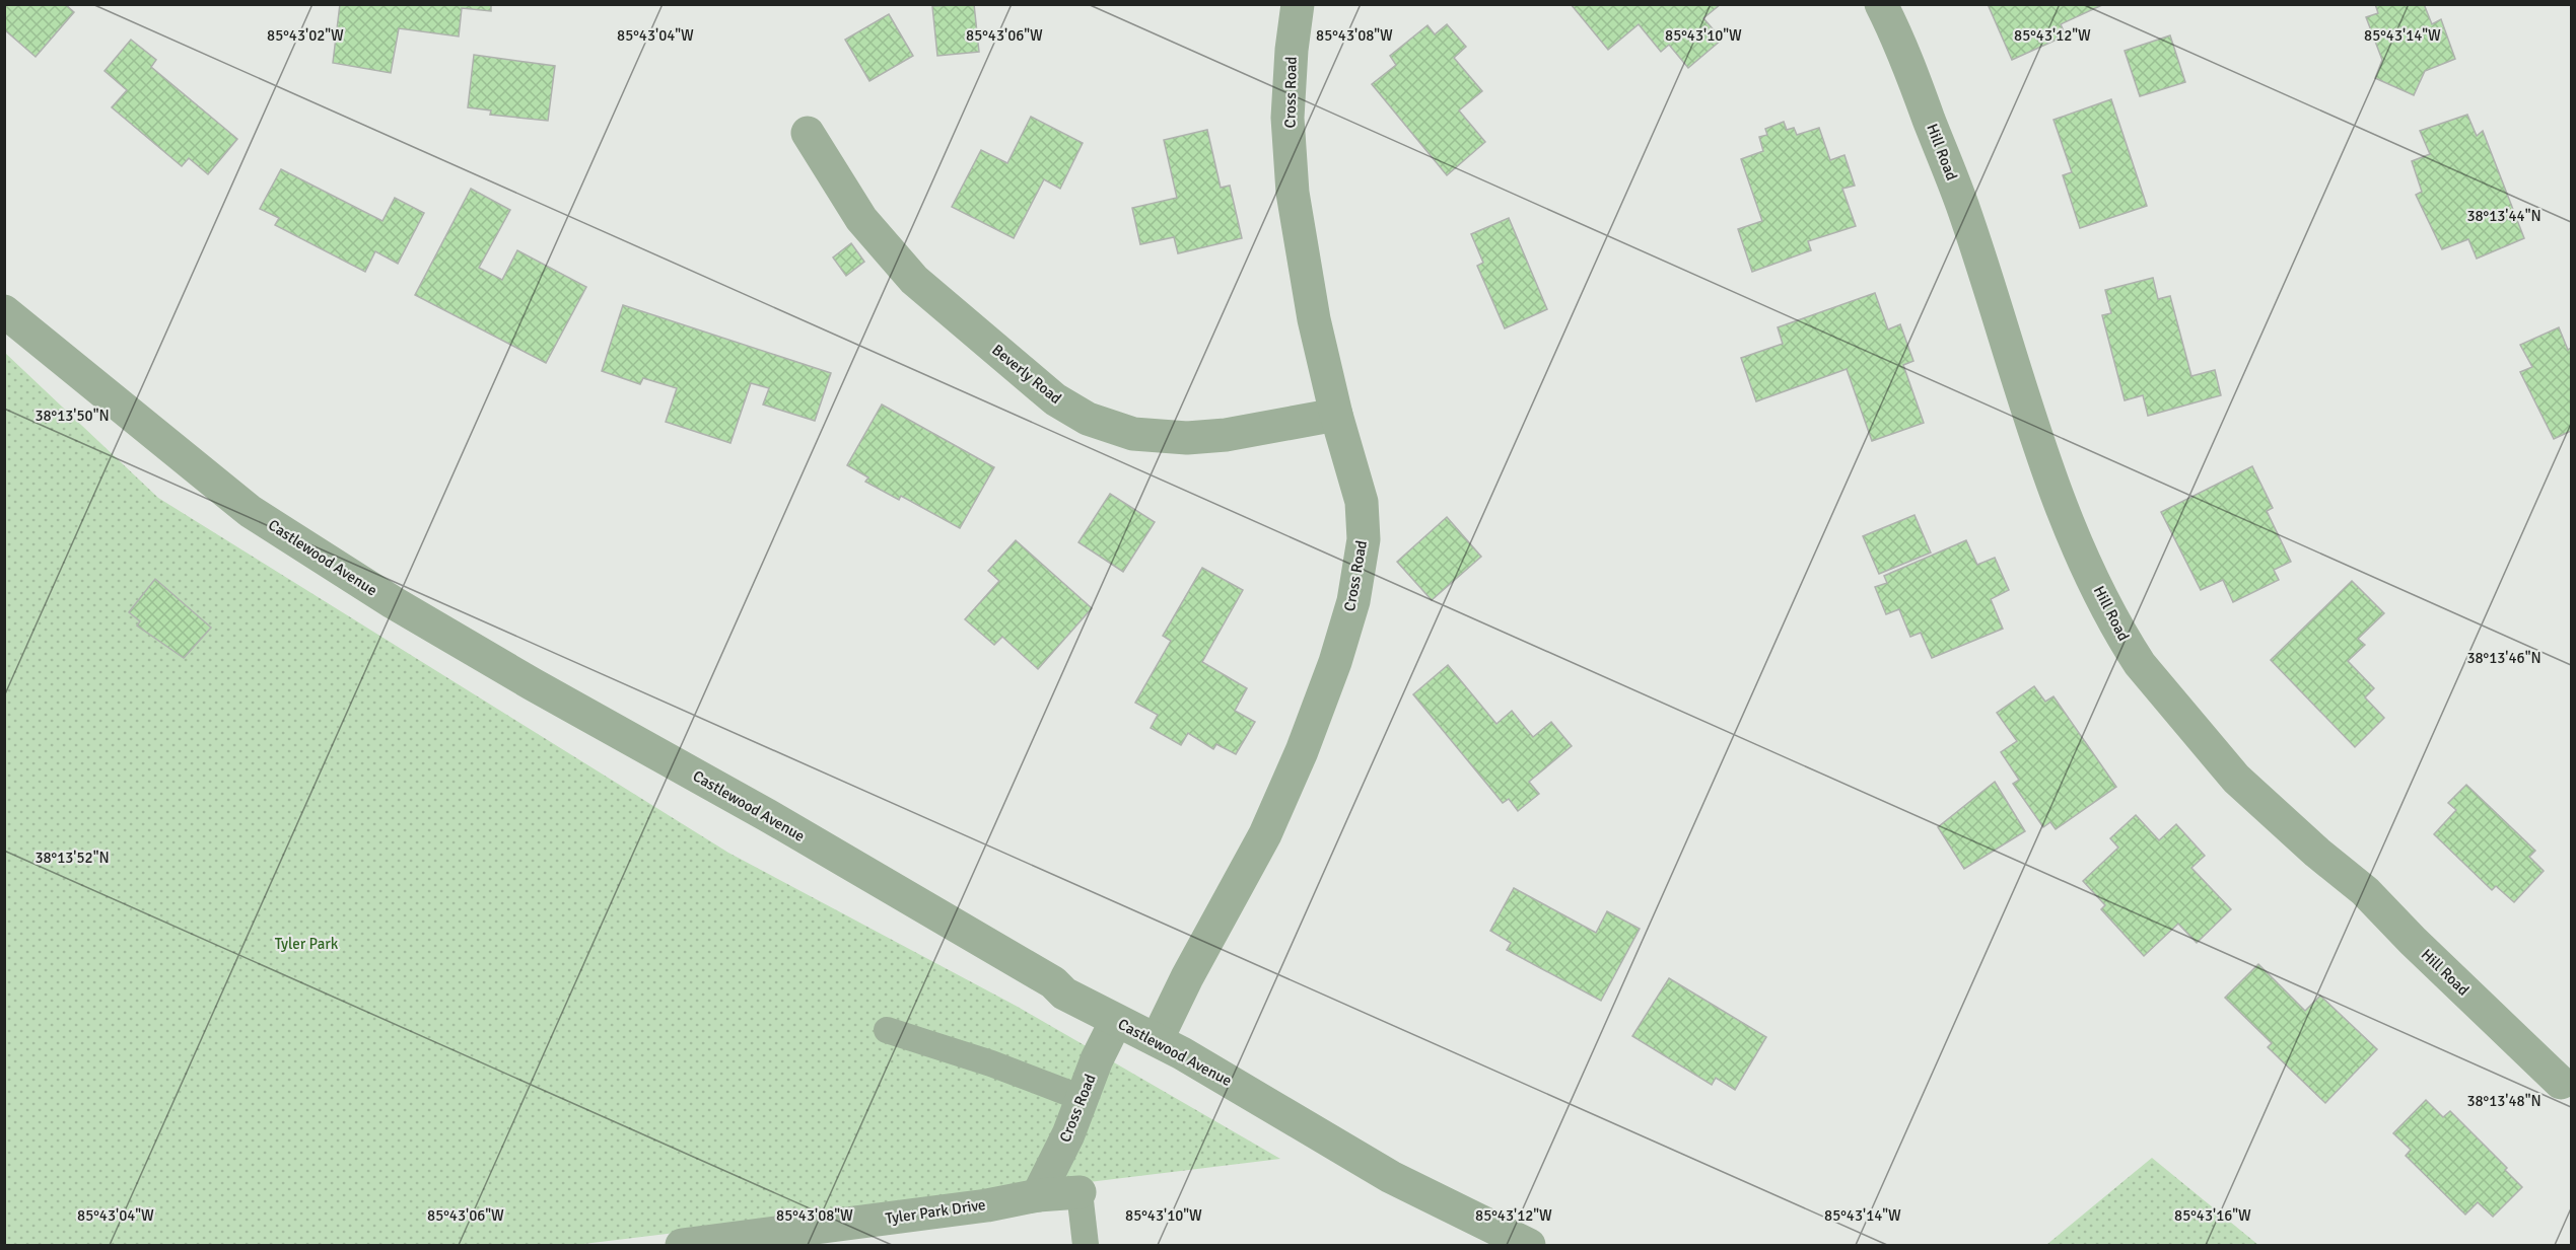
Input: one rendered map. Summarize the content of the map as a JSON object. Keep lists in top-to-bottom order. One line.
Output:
{"streets":{"street":["Cross Road","Hill Road","Beverly Road","Castlewood Avenue","Tyler Park Drive"]},"crossings":[["Cross Road","Beverly Road"],["Cross Road","Castlewood Avenue"],["Cross Road","Tyler Park Drive"]],"parks":["Tyler Park"],"coordinates":["85°43'02\"W","85°43'10\"W","85°43'14\"W","85°43'04\"W","85°43'06\"W","85°43'08\"W","85°43'12\"W","38°13'44\"N","38°13'50\"N","38°13'46\"N","38°13'52\"N","38°13'48\"N","85°43'16\"W"]}
